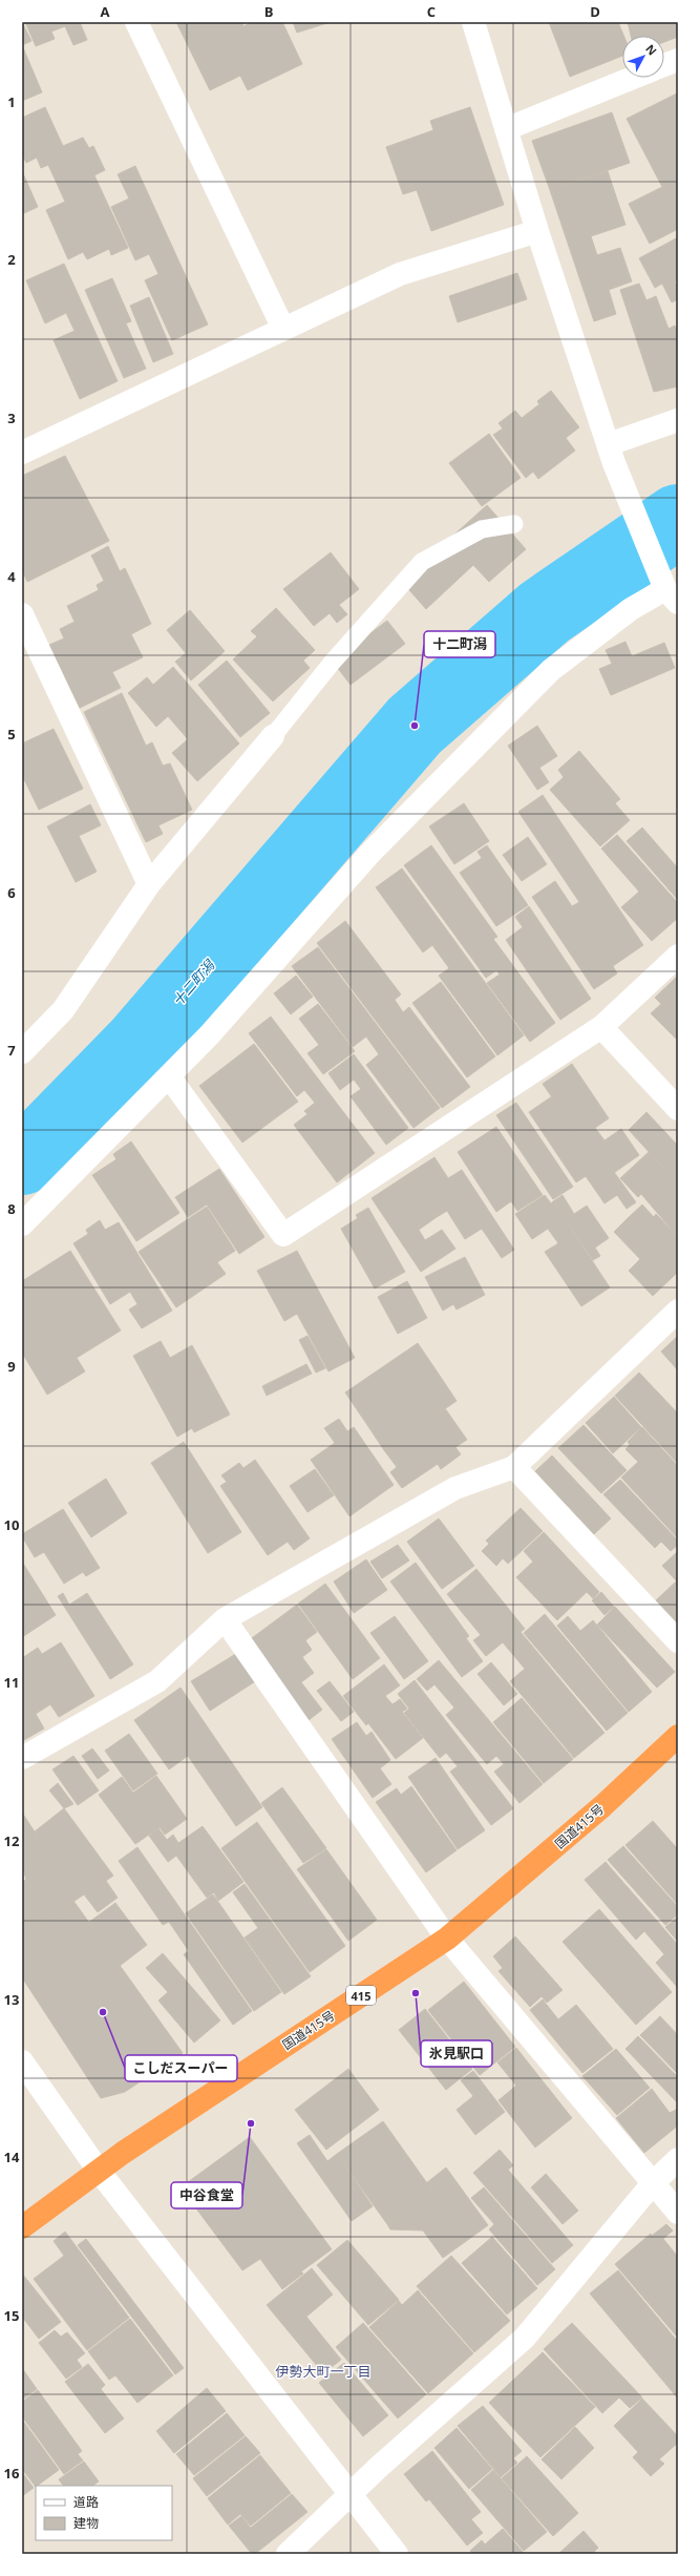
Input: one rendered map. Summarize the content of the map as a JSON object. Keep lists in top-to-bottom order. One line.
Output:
{"streets":{"highway":["国道415号","415"]},"districts":["伊勢大町一丁目"],"water":["十二町潟"],"places":["十二町潟","氷見駅口","こしだスーパー","中谷食堂"],"legend":["道路","建物"],"north":"top right","grid":{"columns":["A","B","C","D"],"rows":["1","2","3","4","5","6","7","8","9","10","11","12","13","14","15","16"]}}
